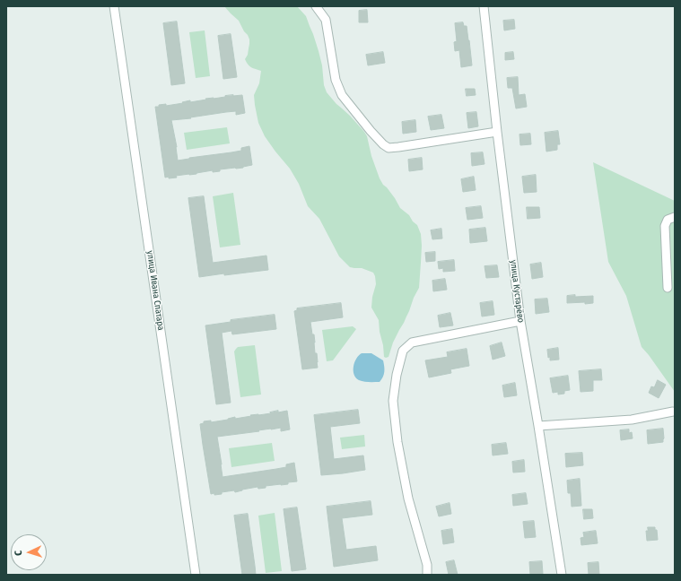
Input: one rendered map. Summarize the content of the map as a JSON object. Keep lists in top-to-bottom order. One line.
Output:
{"streets":{"street":["улица Ивана Спатара","улица Кустарёво"]},"north":"left"}
